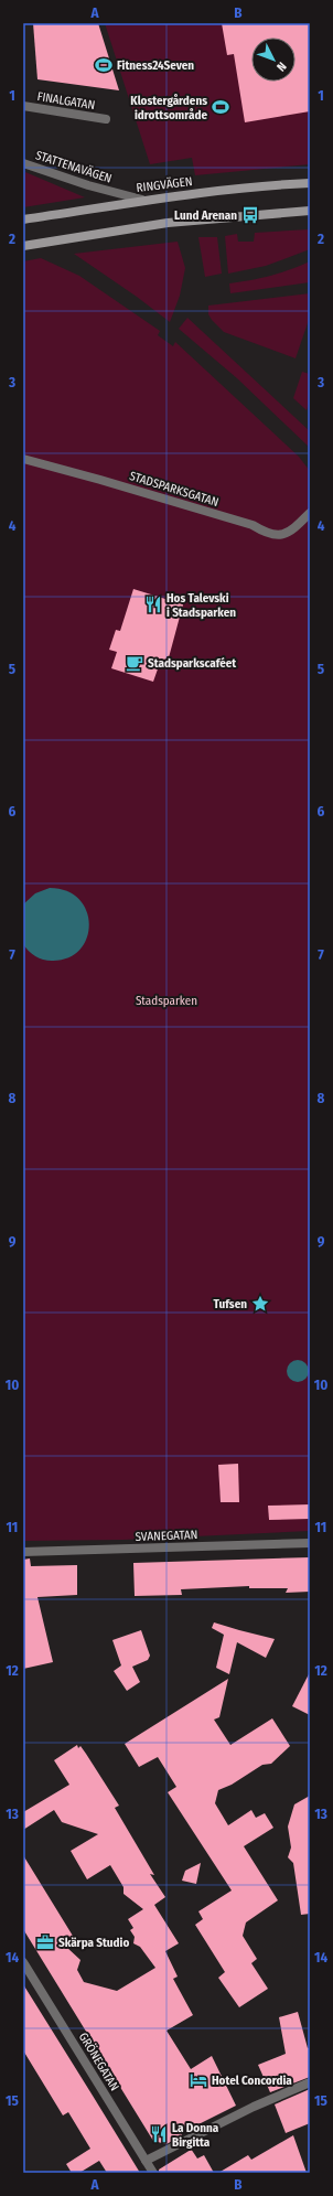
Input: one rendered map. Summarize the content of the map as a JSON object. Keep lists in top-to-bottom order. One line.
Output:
{"streets":{"main road":["RINGVÄGEN"],"street":["FINALGATAN","STATTENAVÄGEN","STADSPARKSGATAN","SVANEGATAN","GRÖNEGATAN"]},"crossings":[["STATTENAVÄGEN","RINGVÄGEN"]],"parks":["Stadsparken"],"places":{"sports":["Fitness24Seven","Klostergårdens idrottsområde"],"bus stop":["Lund Arenan"],"restaurant":["Hos Talevski i Stadsparken","La Donna Birgitta"],"cafe":["Stadsparkscaféet"],"place":["Tufsen"],"office":["Skärpa Studio"],"hotel":["Hotel Concordia"]},"north":"bottom right","grid":{"columns":["A","B"],"rows":["1","2","3","4","5","6","7","8","9","10","11","12","13","14","15"]}}
